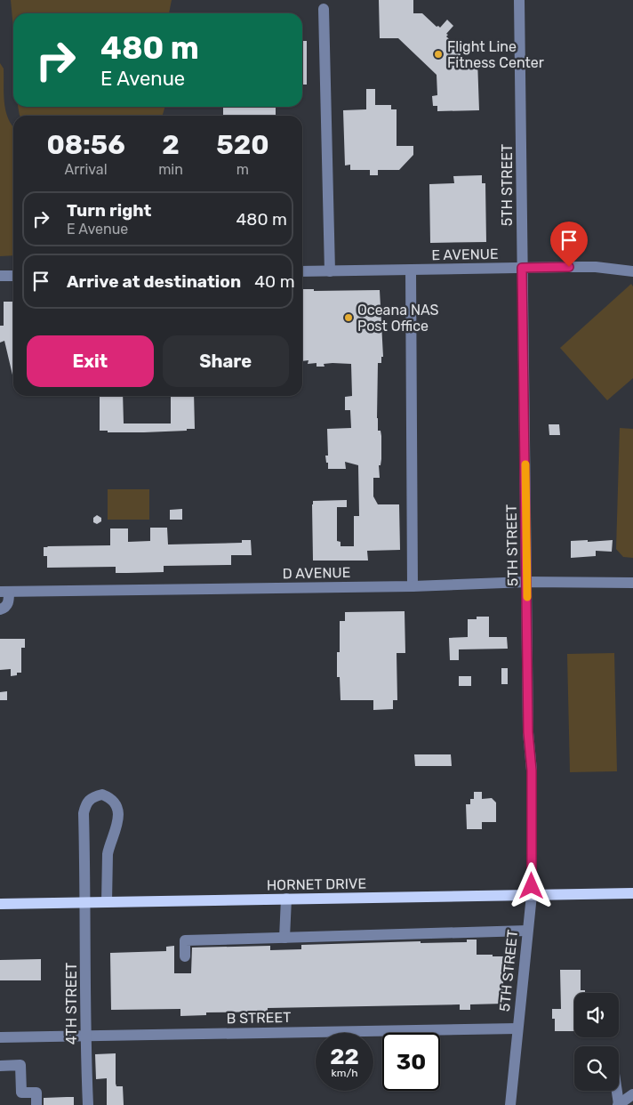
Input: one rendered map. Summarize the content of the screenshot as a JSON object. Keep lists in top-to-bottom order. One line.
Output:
{"streets":{"main road":["HORNET DRIVE"],"street":["5TH STREET","E AVENUE","D AVENUE","4TH STREET","B STREET"]},"crossings":[["5TH STREET","E AVENUE"],["5TH STREET","D AVENUE"],["5TH STREET","HORNET DRIVE"],["5TH STREET","B STREET"],["HORNET DRIVE","4TH STREET"],["4TH STREET","B STREET"]],"places":["Flight Line Fitness Center","Oceana NAS Post Office"],"page":{"turn":["480 m","E Avenue"],"eta":["08:56","Arrival","2","min","520","m"],"list":[{"name":"Turn right","note":"E Avenue","value":"480 m"},{"name":"Arrive at destination","value":"40 m"}],"buttons":["Exit","Share"],"speed":"22 km/h","limit":"30"}}
